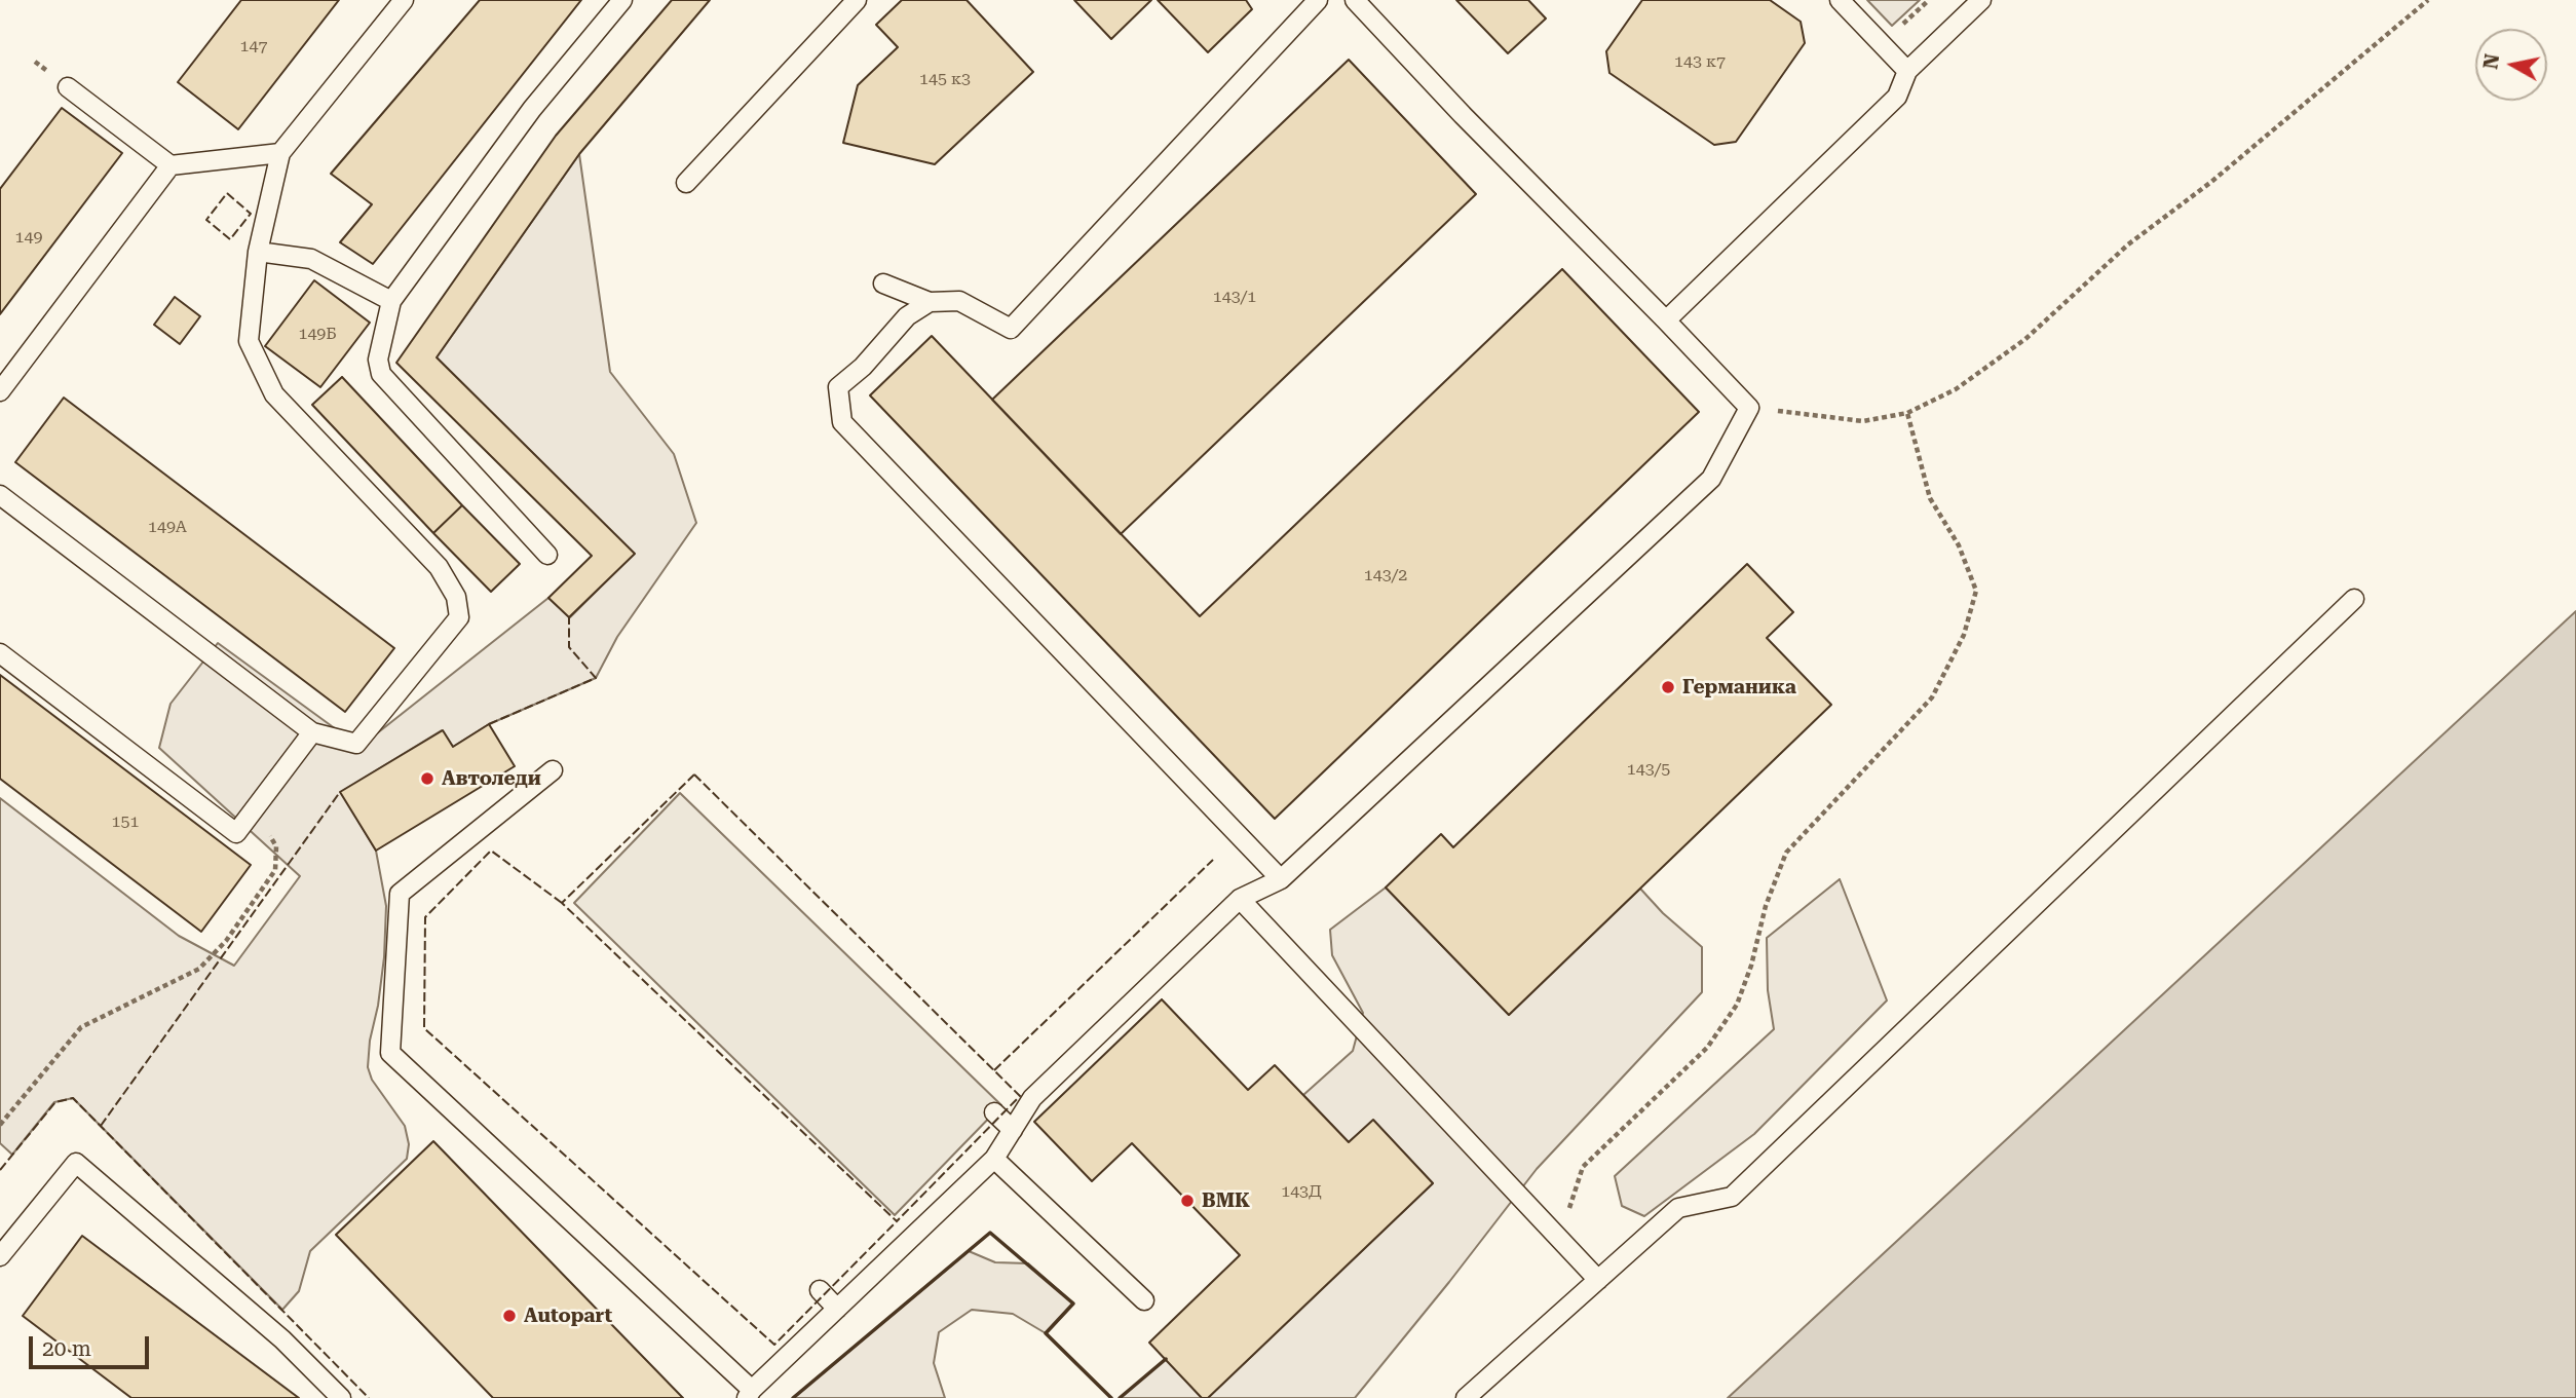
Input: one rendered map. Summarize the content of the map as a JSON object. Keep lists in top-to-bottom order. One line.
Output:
{"places":["Германика","Автоледи","ВМК","Autopart"],"house_numbers":["147","143 к7","145 к3","149","143/1","149Б","149А","143/2","143/5","151","143Д"],"scale_bar":"20 m","north":"left"}
